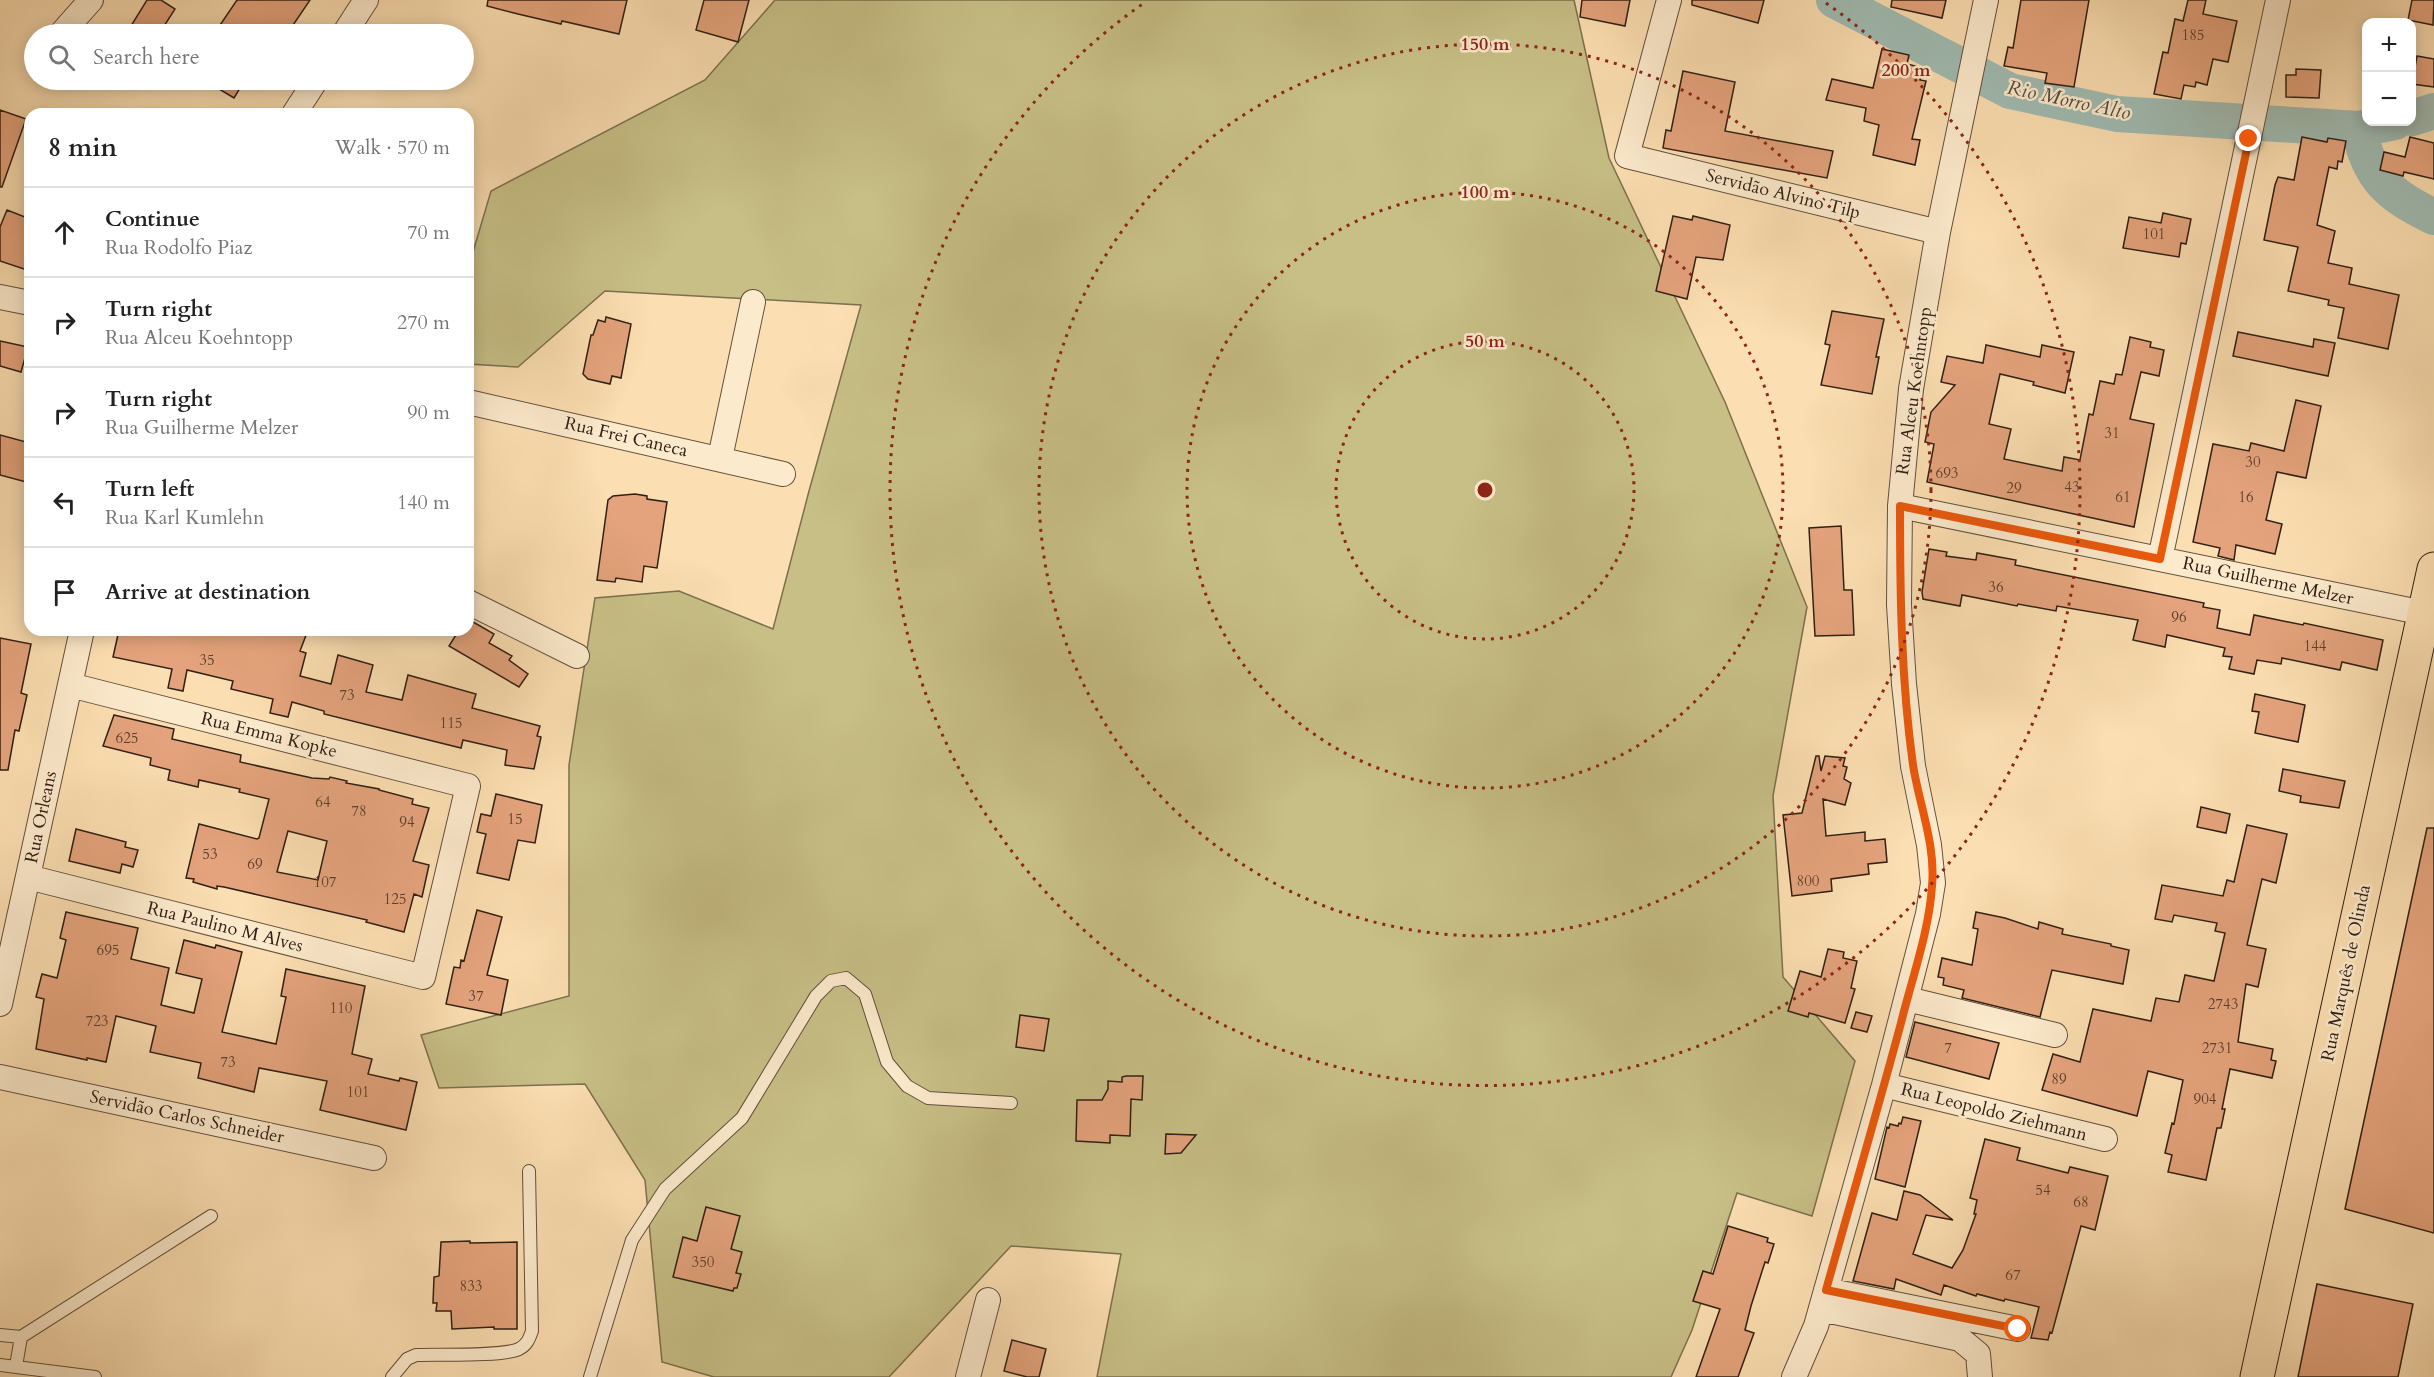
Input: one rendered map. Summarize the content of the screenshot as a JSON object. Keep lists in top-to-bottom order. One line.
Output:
{"streets":{"main road":["Rua Marquês de Olinda"],"street":["Servidão Alvino Tilp","Rua Alceu Koehntopp","Rua Frei Caneca","Rua Guilherme Melzer","Rua Emma Kopke","Rua Orleans","Rua Paulino M Alves","Rua Leopoldo Ziehmann","Servidão Carlos Schneider"]},"crossings":[["Servidão Alvino Tilp","Rua Alceu Koehntopp"],["Rua Alceu Koehntopp","Rua Guilherme Melzer"],["Rua Alceu Koehntopp","Rua Leopoldo Ziehmann"],["Rua Guilherme Melzer","Rua Marquês de Olinda"],["Rua Emma Kopke","Rua Orleans"],["Rua Emma Kopke","Rua Paulino M Alves"],["Rua Orleans","Rua Paulino M Alves"]],"water":["Rio Morro Alto"],"house_numbers":["185","101","31","30","693","43","29","61","16","36","96","144","35","73","115","625","64","78","15","94","53","69","800","107","125","695","37","2743","110","723","7","2731","73","89","101","904","54","68","350","67","833"],"page":{"map_buttons":["+","−"],"search":"Search here","heading":["8 min","Walk · 570 m"],"list":[["Continue","Rua Rodolfo Piaz","70 m"],["Turn right","Rua Alceu Koehntopp","270 m"],["Turn right","Rua Guilherme Melzer","90 m"],["Turn left","Rua Karl Kumlehn","140 m"],"Arrive at destination"]},"rings":["150 m","200 m","100 m","50 m"]}
